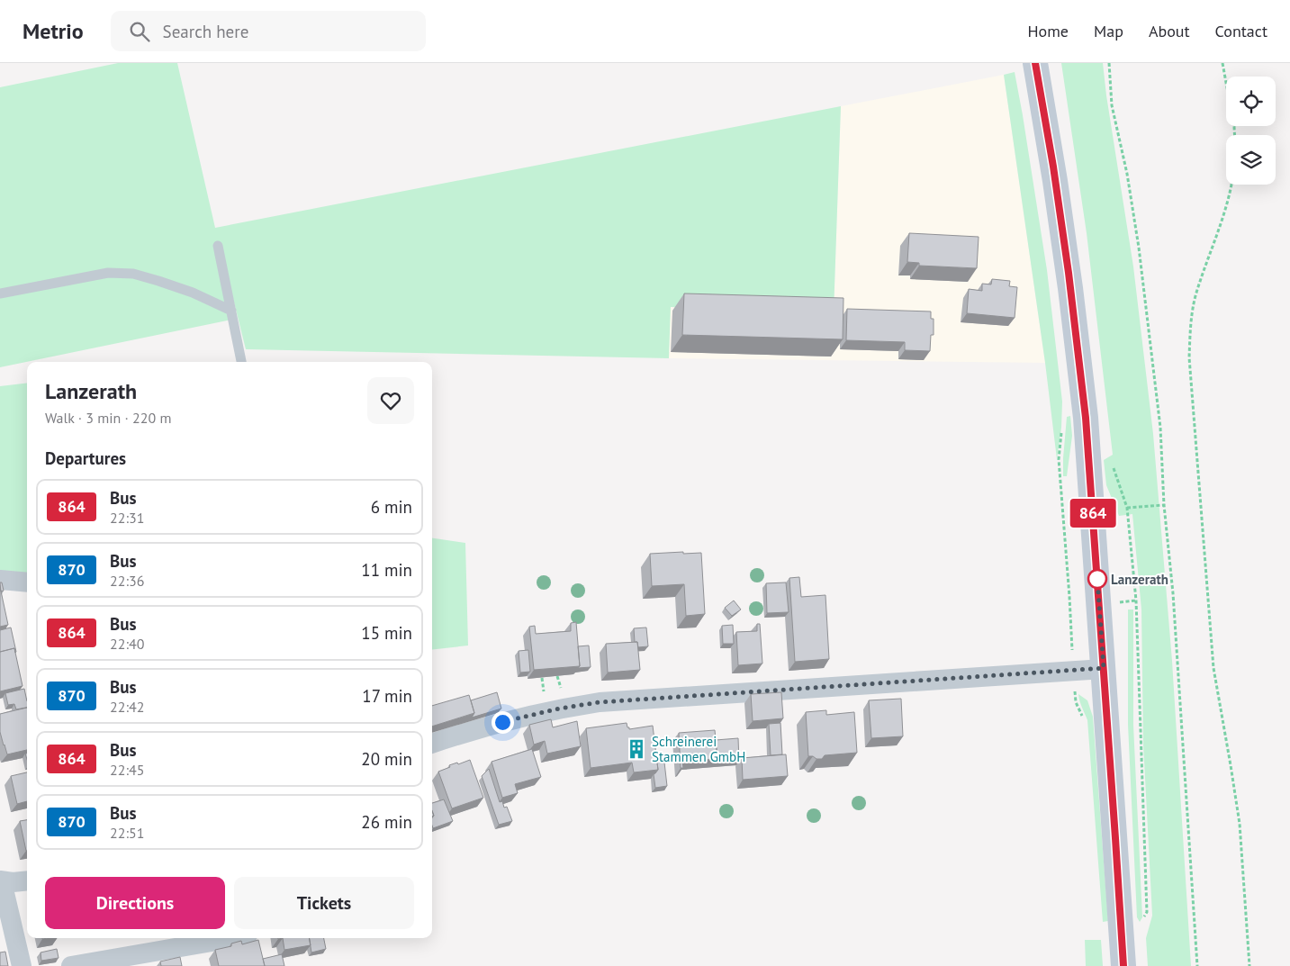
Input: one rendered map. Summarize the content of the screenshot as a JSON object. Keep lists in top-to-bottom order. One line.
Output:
{"places":{"other":["Lanzerath"],"building":["Schreinerei Stammen GmbH"]},"lines":["bus line 864"],"page":{"header":"Metrio","search":"Search here","nav":["Home","Map","About","Contact"],"on_map":"864","heading":[["Lanzerath","Walk · 3 min · 220 m"],"Departures"],"list":[{"mark":"864","name":"Bus","note":"22:31","value":"6 min"},{"mark":"870","name":"Bus","note":"22:36","value":"11 min"},{"mark":"864","name":"Bus","note":"22:40","value":"15 min"},{"mark":"870","name":"Bus","note":"22:42","value":"17 min"},{"mark":"864","name":"Bus","note":"22:45","value":"20 min"},{"mark":"870","name":"Bus","note":"22:51","value":"26 min"}],"buttons":["Directions","Tickets"]}}
